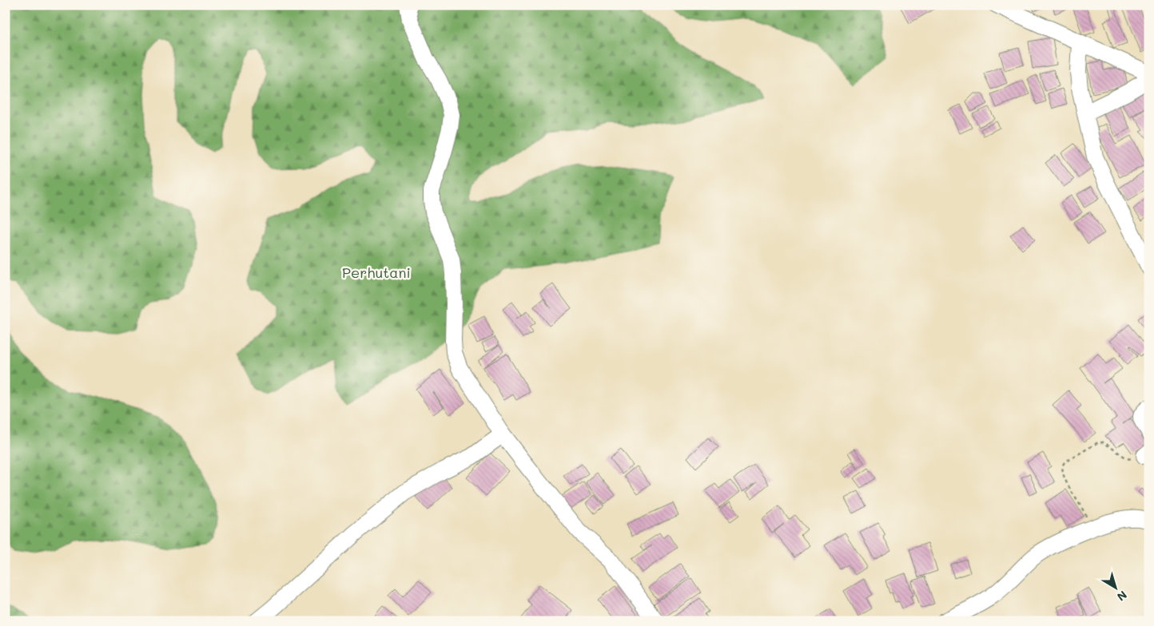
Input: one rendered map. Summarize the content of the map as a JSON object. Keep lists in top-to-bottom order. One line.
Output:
{"parks":["Perhutani"],"north":"bottom right"}
